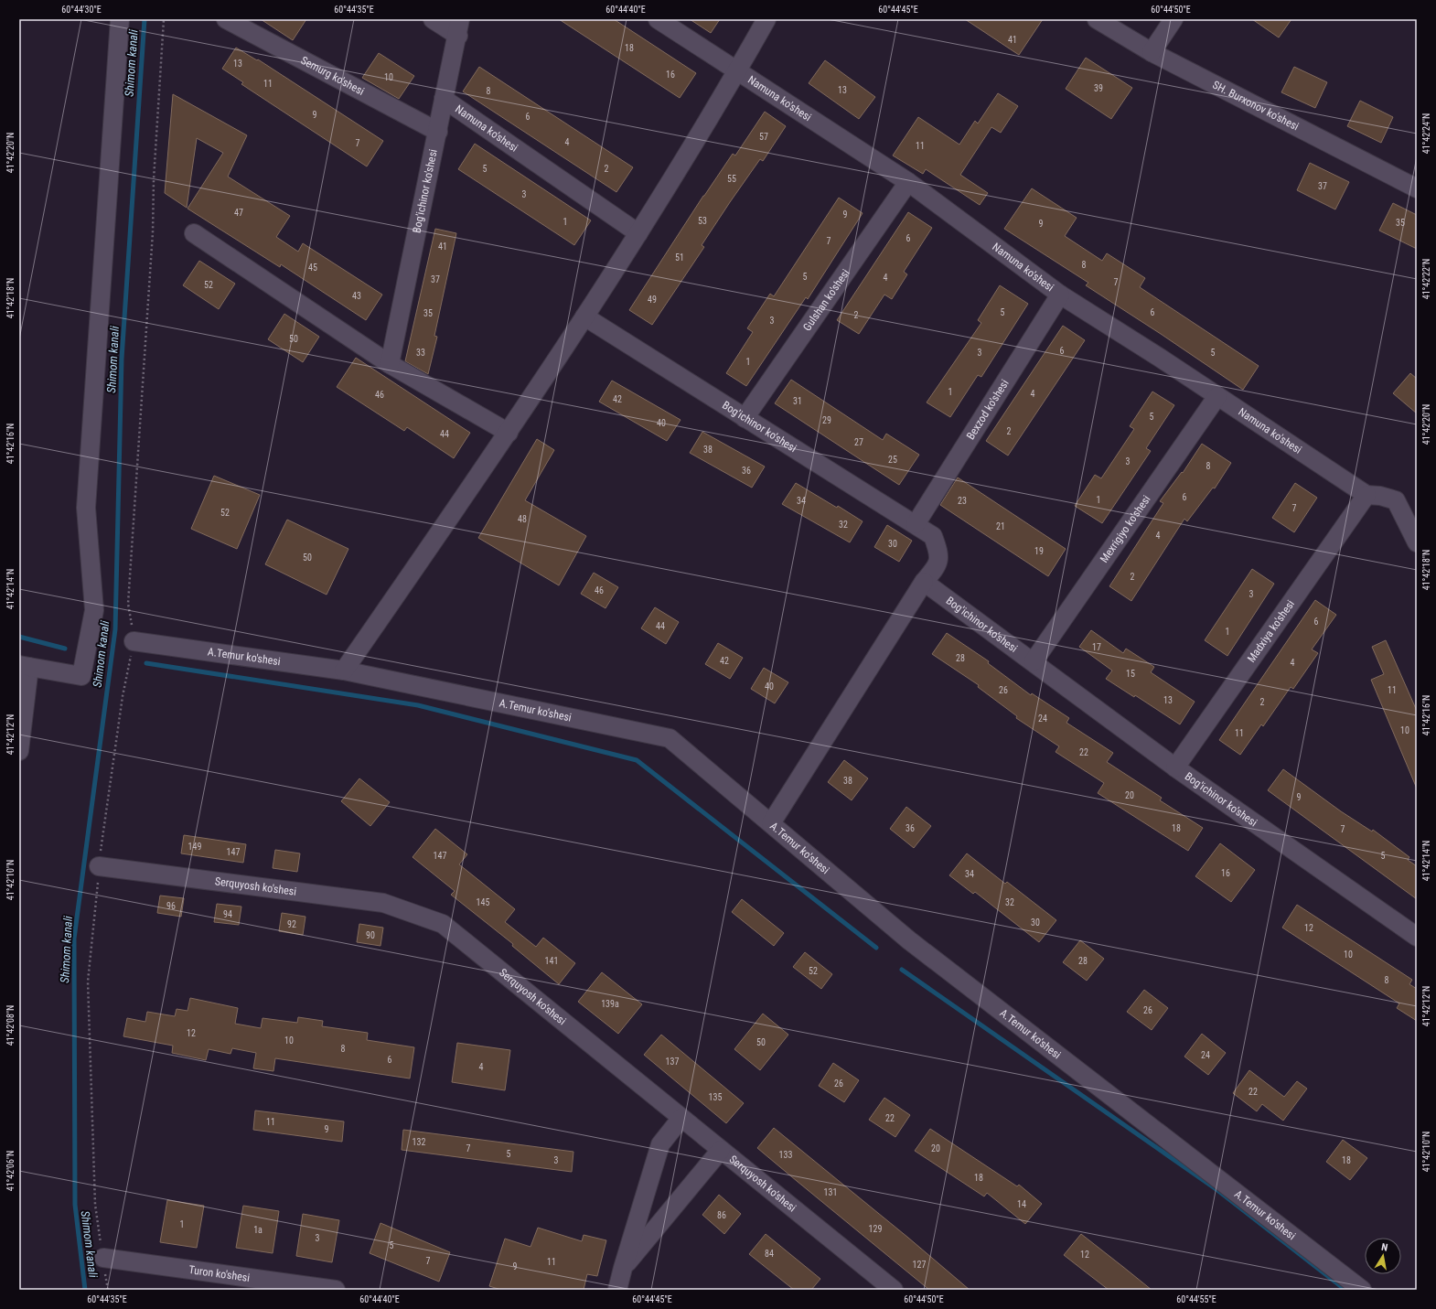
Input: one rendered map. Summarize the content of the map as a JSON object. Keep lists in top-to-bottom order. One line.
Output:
{"streets":{"street":["Semurg ko'shesi","Namuna ko'shesi","SH. Burxonov ko'shesi","Bog'ichinor ko'shesi","Gulshan ko'shesi","Bexzod ko'shesi","Mexrigiyo ko'shesi","Madxiya ko'shesi","A.Temur ko'shesi","Serquyosh ko'shesi","Turon ko'shesi"]},"crossings":[["Semurg ko'shesi","Bog'ichinor ko'shesi"],["Namuna ko'shesi","Bog'ichinor ko'shesi"],["Namuna ko'shesi","Gulshan ko'shesi"],["Namuna ko'shesi","Bexzod ko'shesi"],["Namuna ko'shesi","Mexrigiyo ko'shesi"],["Namuna ko'shesi","Madxiya ko'shesi"],["Bog'ichinor ko'shesi","Gulshan ko'shesi"],["Bog'ichinor ko'shesi","Bexzod ko'shesi"],["Bog'ichinor ko'shesi","Mexrigiyo ko'shesi"],["Bog'ichinor ko'shesi","Madxiya ko'shesi"]],"water":["Shimom kanali"],"house_numbers":["41","18","13","16","10","11","39","13","8","9","6","57","4","7","11","5","2","55","37","3","47","9","53","1","35","9","6","7","41","51","8","45","5","4","37","7","52","43","49","5","6","35","2","3","50","6","33","3","5","1","1","4","46","42","31","5","29","40","2","44","27","38","25","3","8","36","6","1","34","23","7","52","48","32","21","4","30","19","50","2","46","3","6","44","1","17","28","42","4","15","40","26","11","13","2","24","10","11","22","38","20","9","36","18","7","149","147","147","5","16","34","145","32","96","94","30","92","12","90","10","141","28","52","8","139a","26","12","10","50","8","24","6","137","4","26","22","135","22","11","9","132","7","20","5","133","3","18","18","131","14","86","1","129","1a","3","5","84","12","7","11","127","9"],"north":"top","coordinates":["60°44'30\"E","60°44'35\"E","60°44'40\"E","60°44'45\"E","60°44'50\"E","41°42'24\"N","41°42'20\"N","41°42'22\"N","41°42'18\"N","41°42'16\"N","41°42'14\"N","41°42'12\"N","41°42'10\"N","41°42'08\"N","41°42'06\"N","60°44'55\"E"]}
